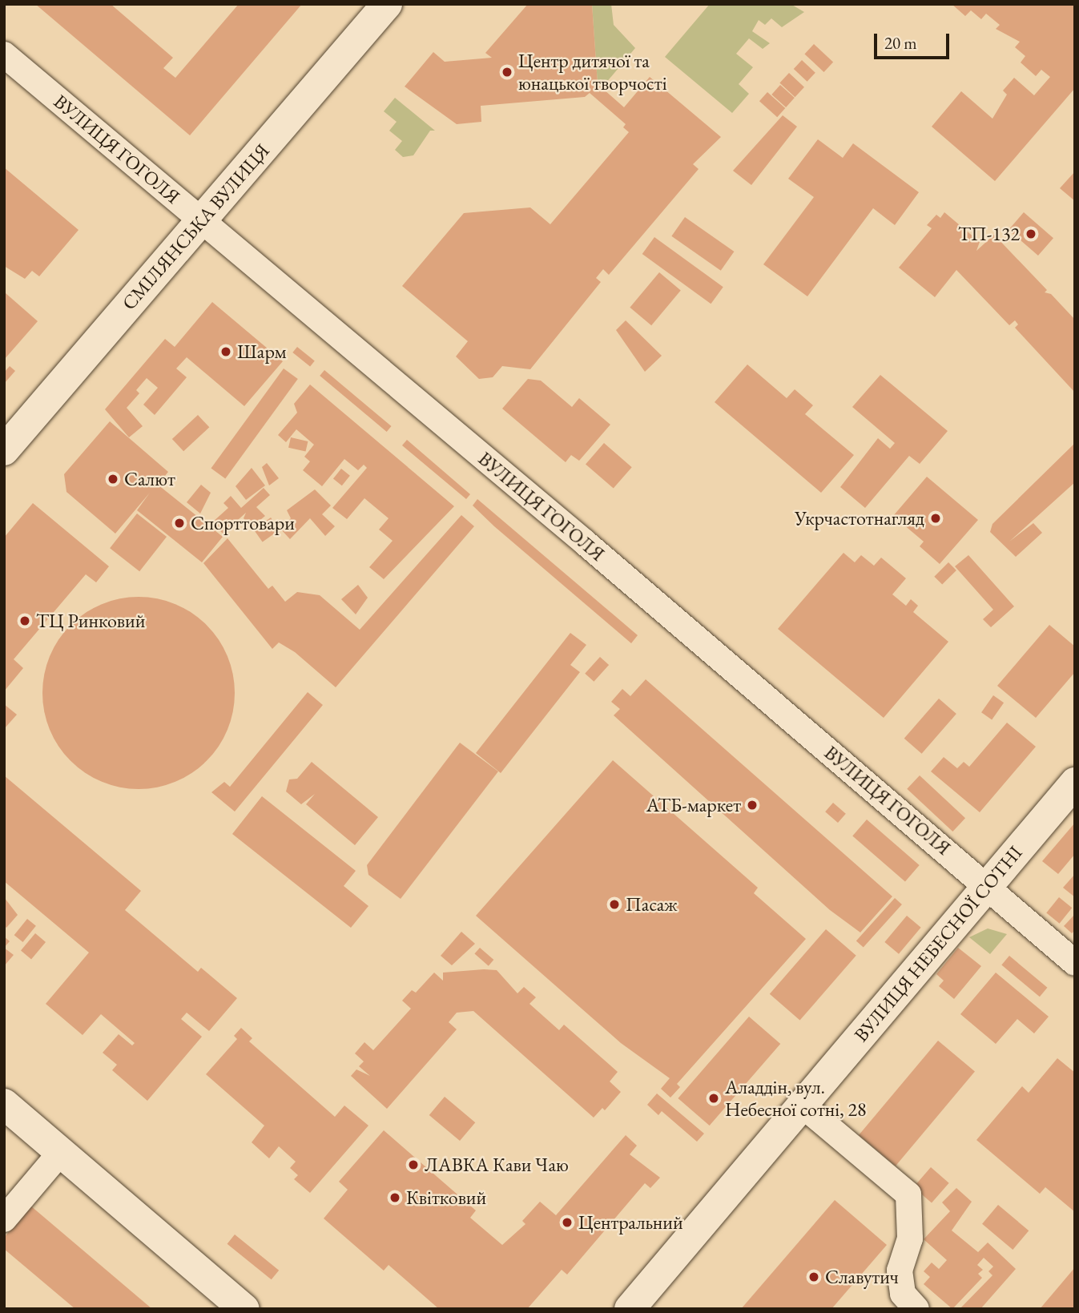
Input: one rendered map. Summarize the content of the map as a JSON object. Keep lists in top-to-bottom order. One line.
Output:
{"streets":{"main road":["СМІЛЯНСЬКА ВУЛИЦЯ","ВУЛИЦЯ НЕБЕСНОЇ СОТНІ"],"street":["ВУЛИЦЯ ГОГОЛЯ"]},"crossings":[["ВУЛИЦЯ ГОГОЛЯ","СМІЛЯНСЬКА ВУЛИЦЯ"],["ВУЛИЦЯ ГОГОЛЯ","ВУЛИЦЯ НЕБЕСНОЇ СОТНІ"]],"places":["Центр дитячої та юнацької творчості","ТП-132","Шарм","Салют","Укрчастотнагляд","Спорттовари","ТЦ Ринковий","АТБ-маркет","Пасаж","Аладдін, вул. Небесної сотні, 28","ЛАВКА Кави Чаю","Квітковий","Центральний","Славутич"],"scale_bar":"20 m"}
